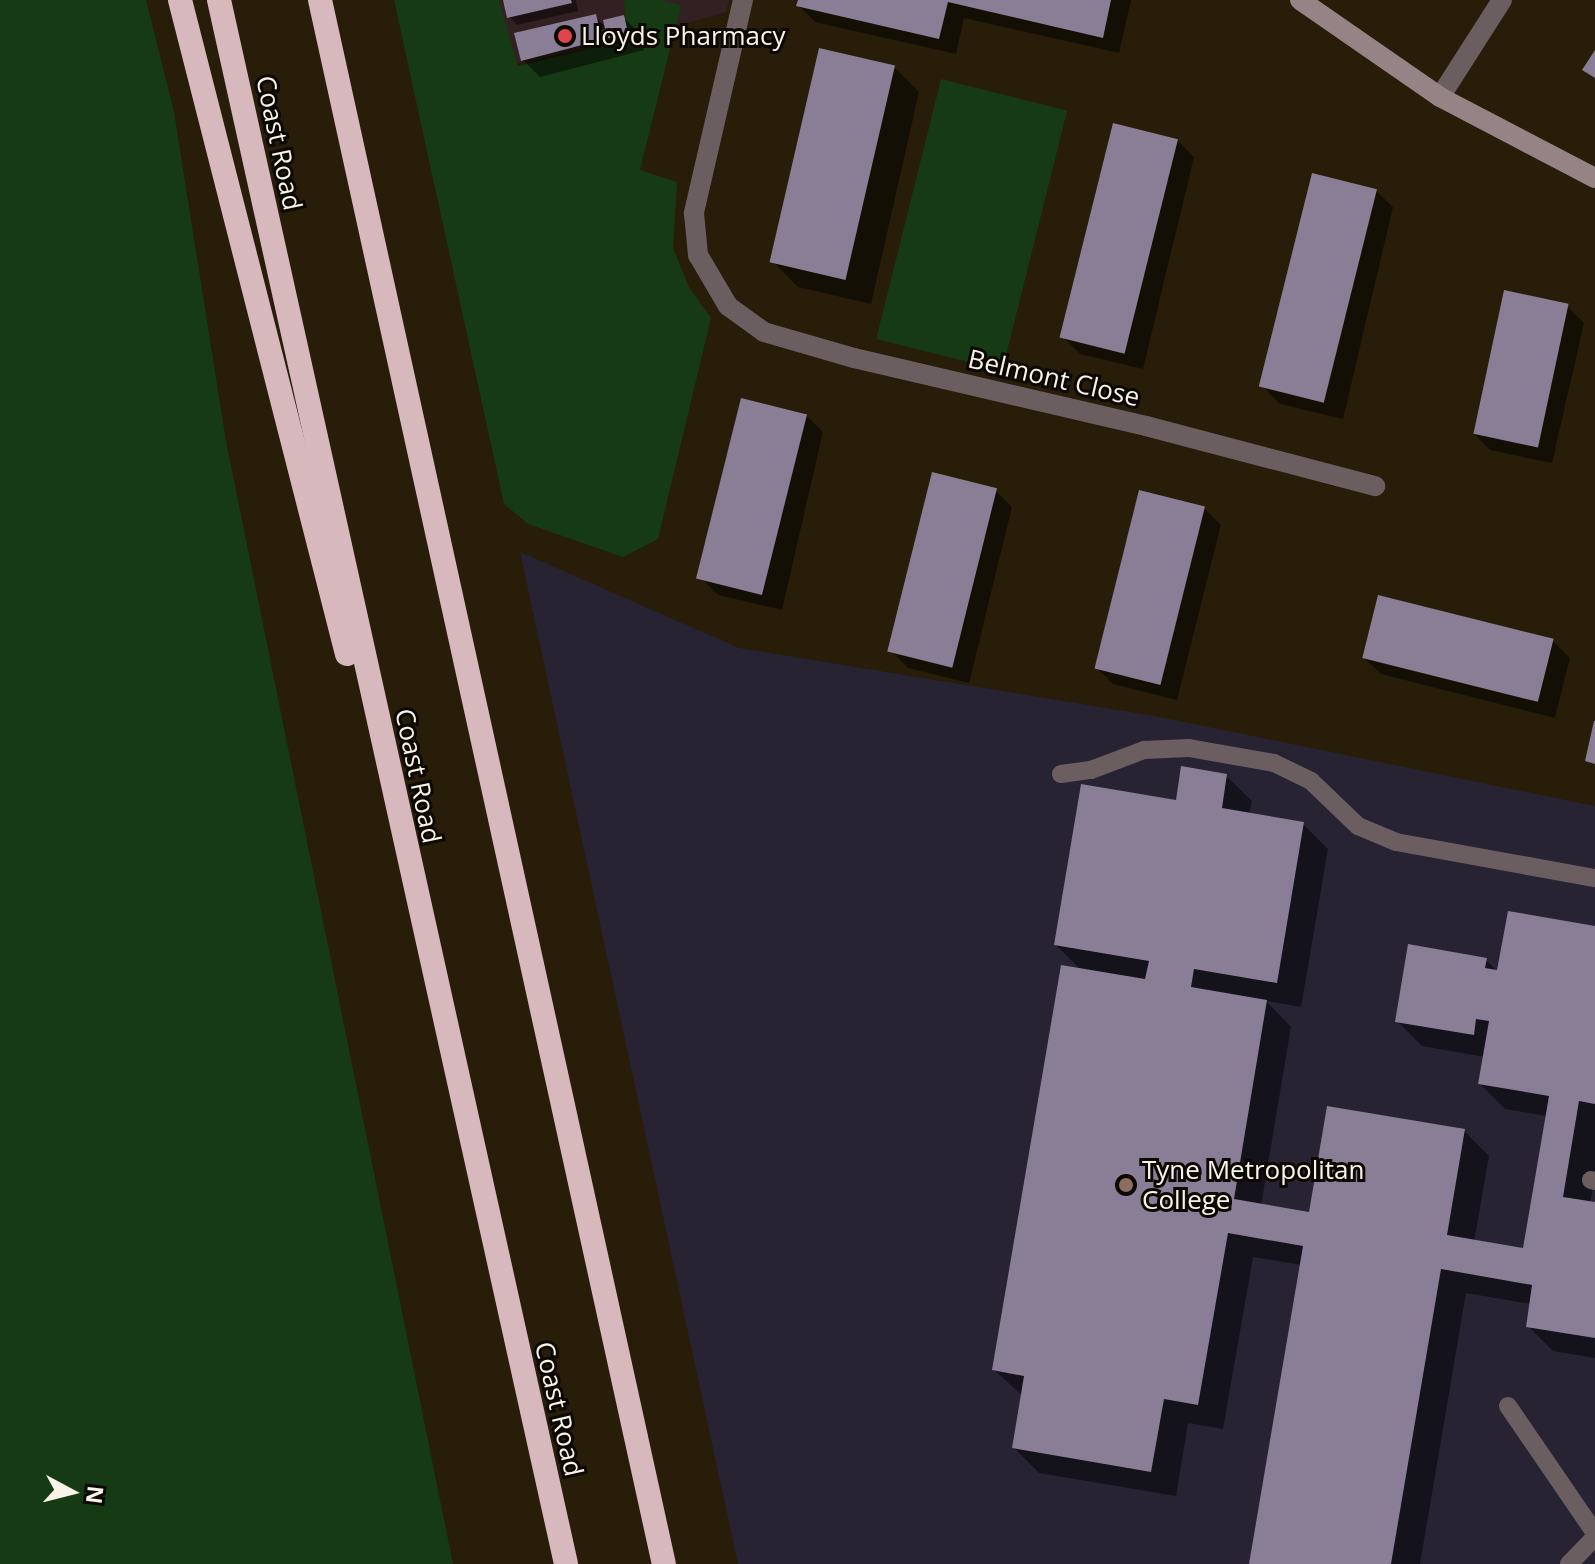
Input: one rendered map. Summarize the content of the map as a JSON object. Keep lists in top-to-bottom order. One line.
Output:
{"streets":{"highway":["Coast Road"],"street":["Belmont Close"]},"places":["Lloyds Pharmacy","Tyne Metropolitan College"],"north":"right"}
